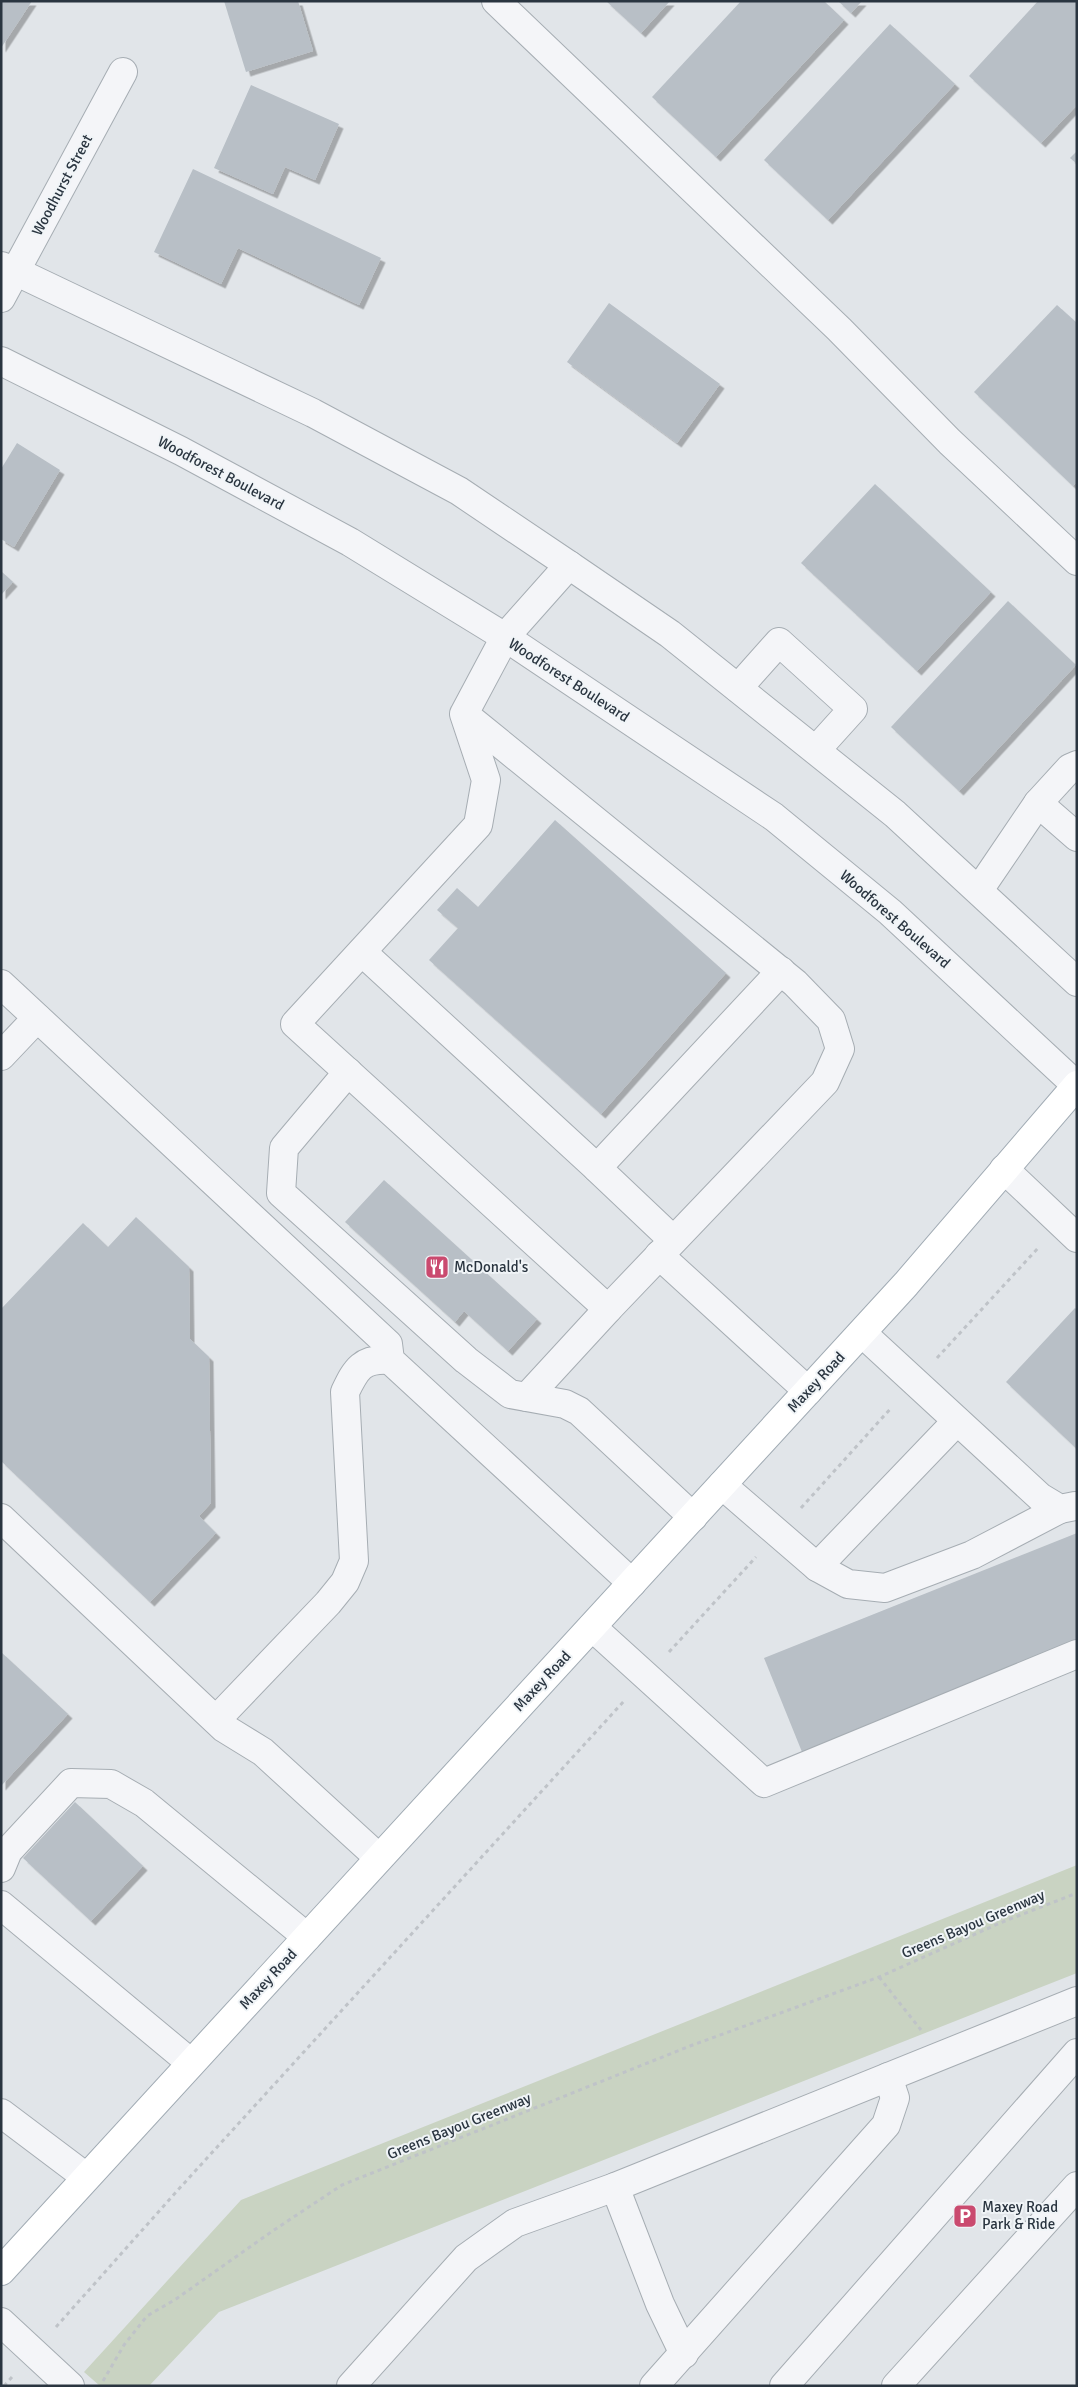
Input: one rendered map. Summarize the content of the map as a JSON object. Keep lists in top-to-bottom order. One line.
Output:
{"streets":{"main road":["Maxey Road"],"street":["Woodhurst Street","Woodforest Boulevard"],"path":["Greens Bayou Greenway"]},"crossings":[["Woodforest Boulevard","Maxey Road"]],"places":{"restaurant":["McDonald's"],"parking":["Maxey Road Park & Ride"]}}
